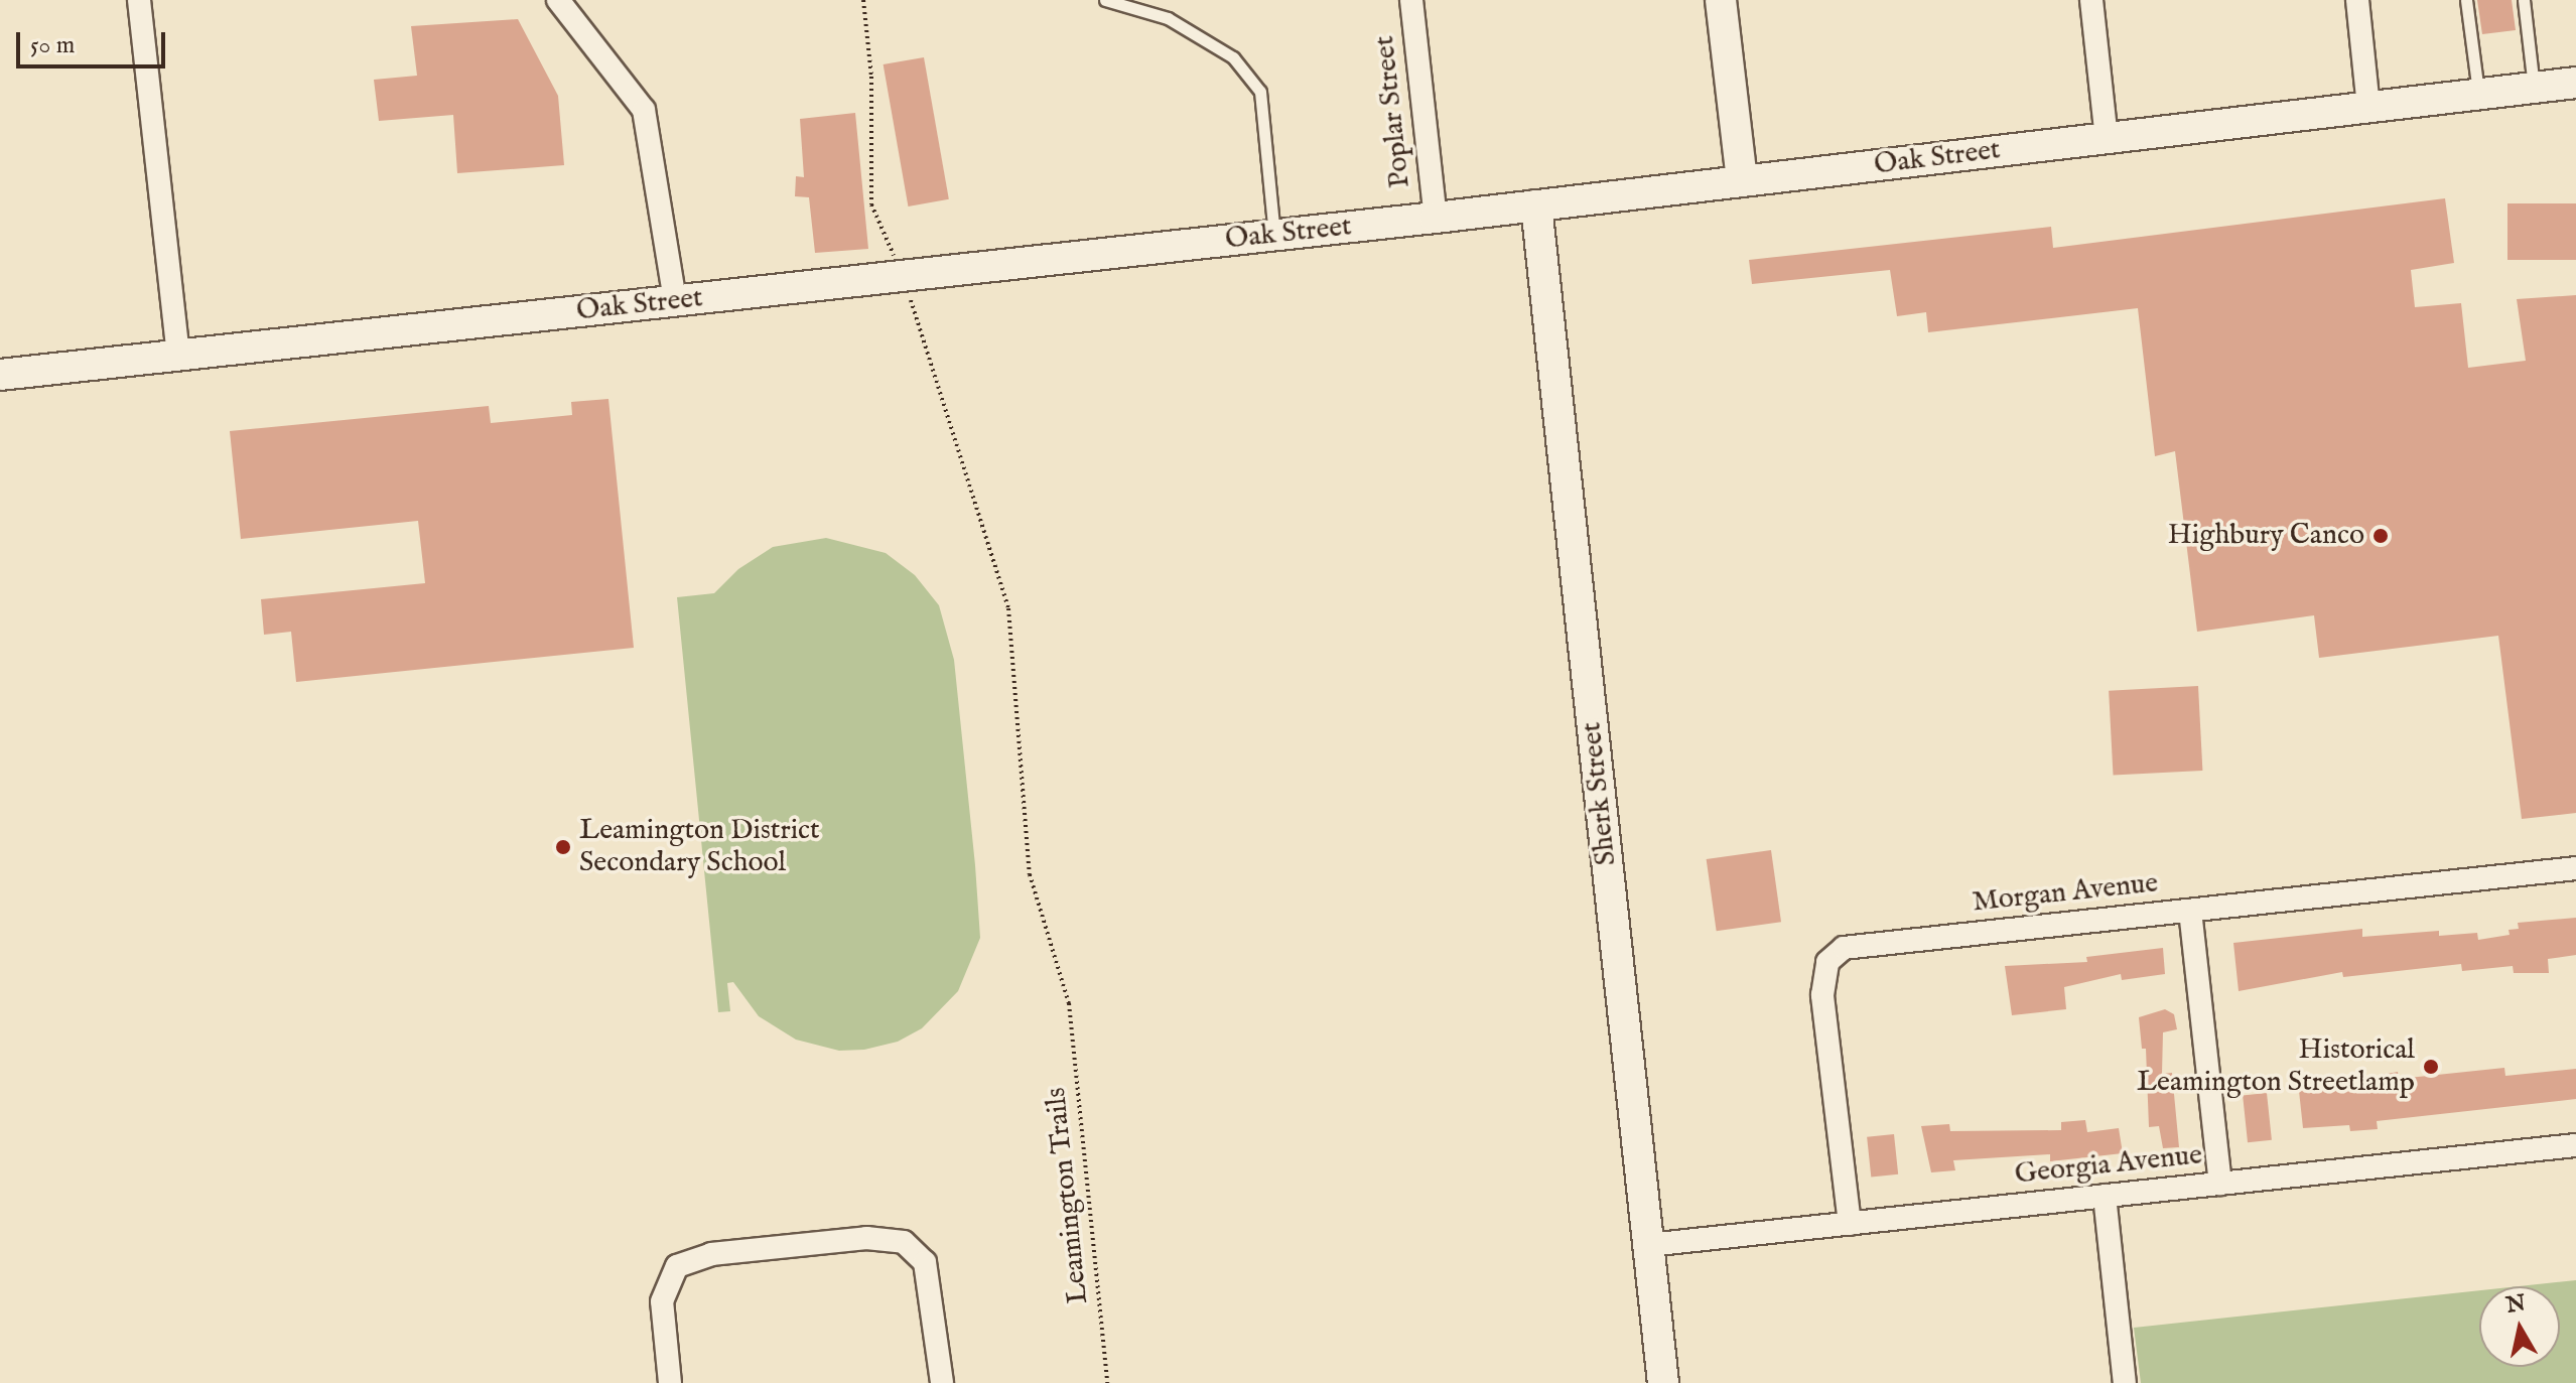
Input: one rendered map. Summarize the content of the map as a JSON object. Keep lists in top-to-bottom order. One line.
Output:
{"streets":{"main road":["Oak Street","Sherk Street"],"street":["Poplar Street","Morgan Avenue","Georgia Avenue"],"path":["Leamington Trails"]},"crossings":[["Poplar Street","Oak Street"],["Oak Street","Sherk Street"],["Oak Street","Leamington Trails"],["Sherk Street","Georgia Avenue"],["Morgan Avenue","Georgia Avenue"]],"places":["Highbury Canco","Leamington District Secondary School","Historical Leamington Streetlamp"],"scale_bar":"50 m","north":"top"}
